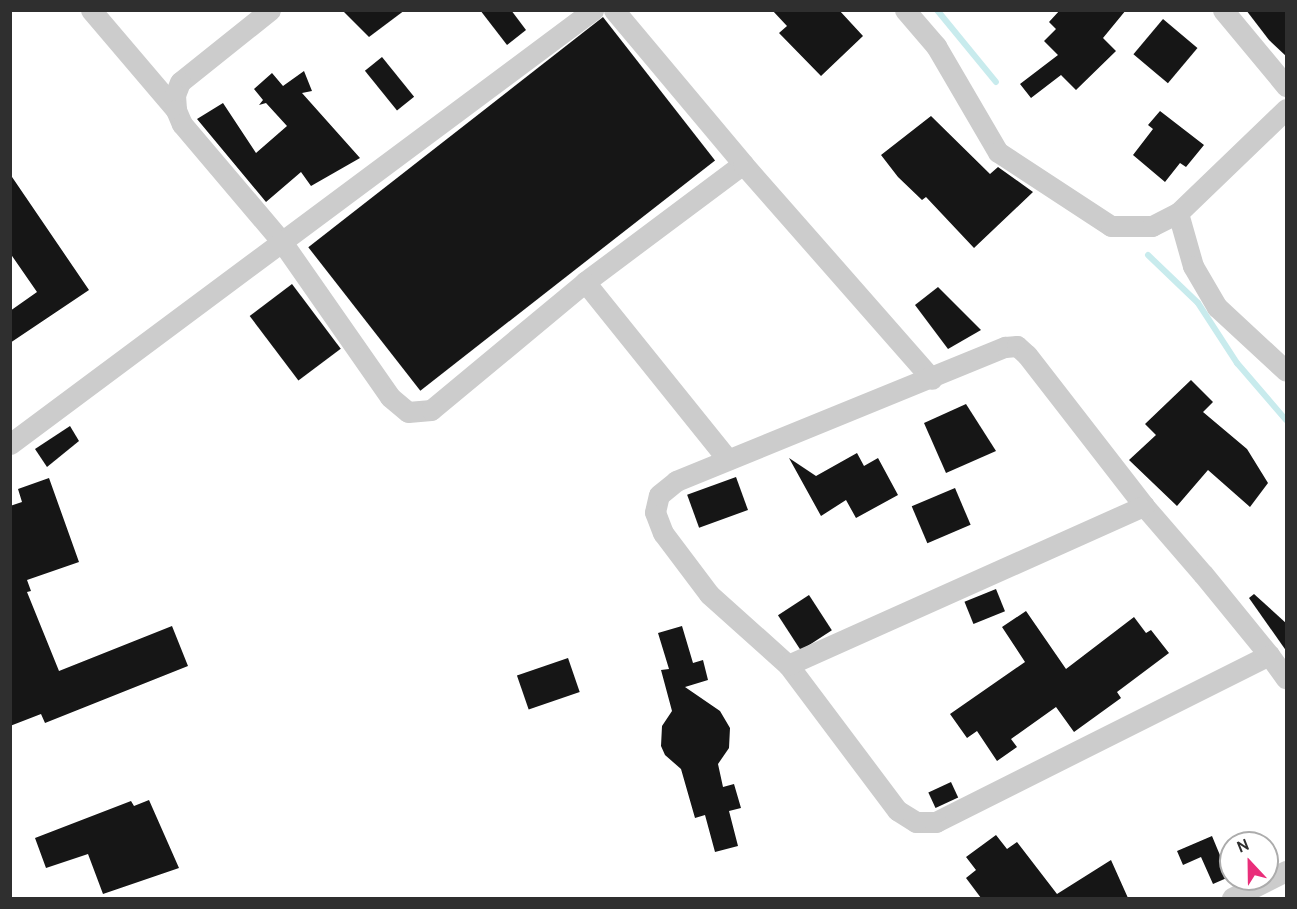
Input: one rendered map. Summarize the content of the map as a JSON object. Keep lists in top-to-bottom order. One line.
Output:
{"north":"top"}
